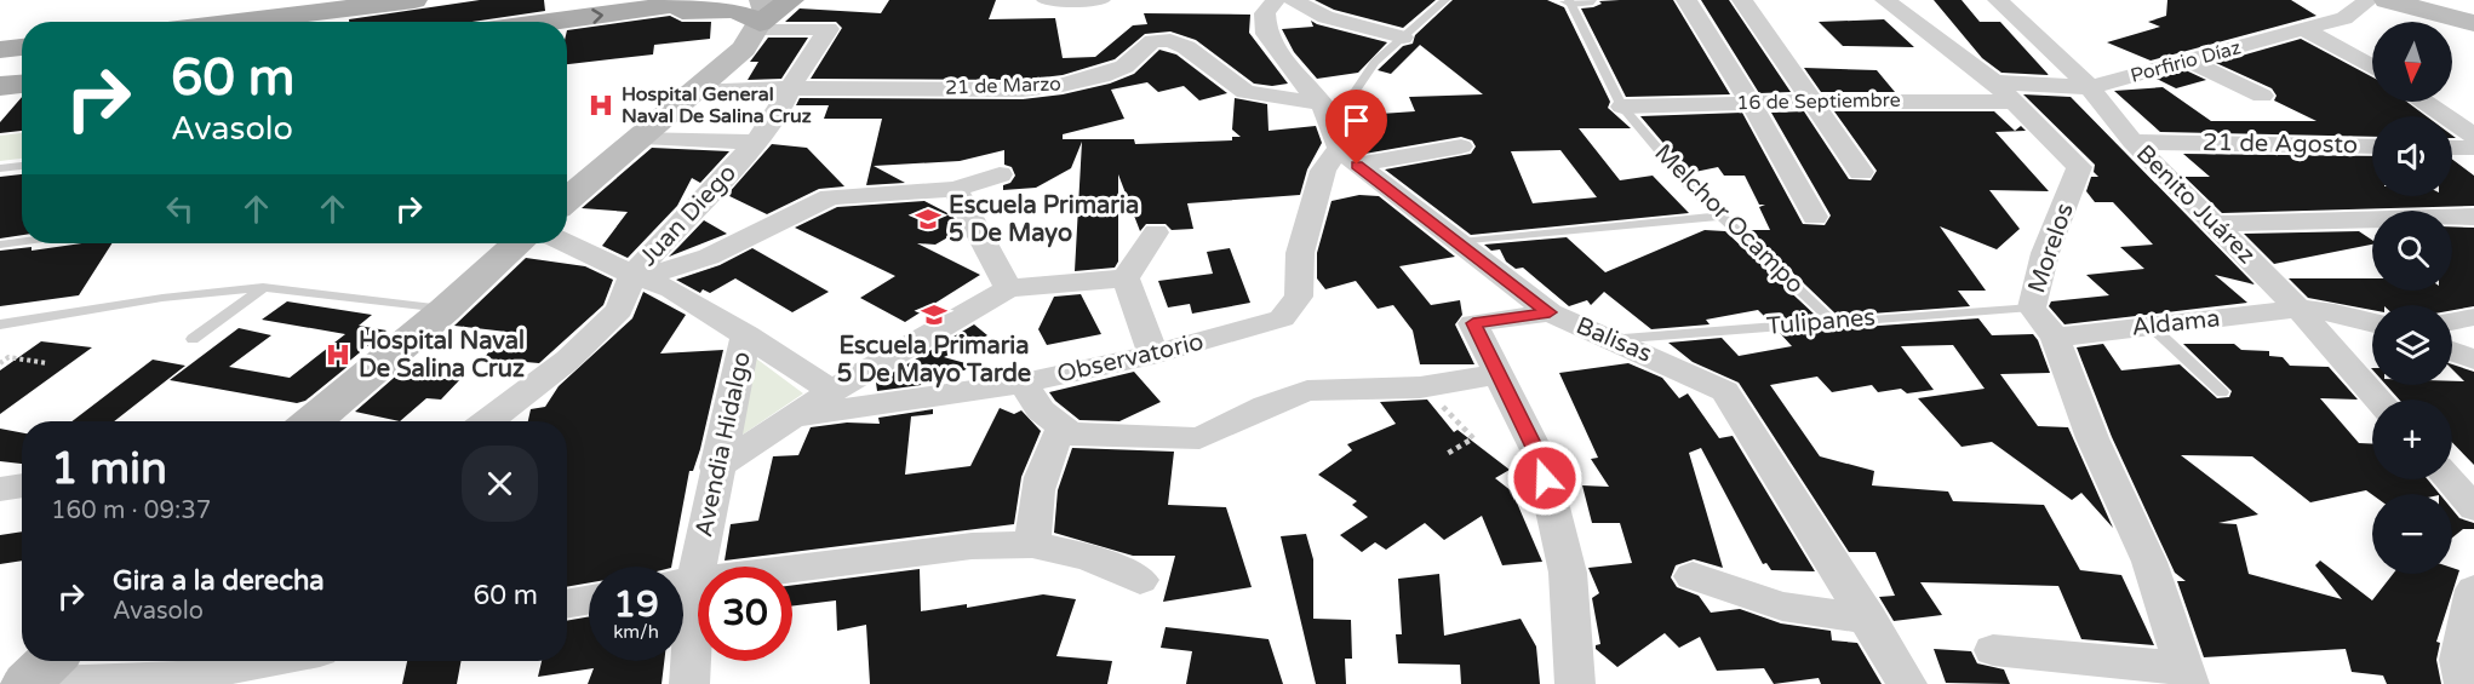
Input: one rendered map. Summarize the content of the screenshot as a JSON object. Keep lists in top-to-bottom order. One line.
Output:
{"streets":{"street":["Porfirio Díaz","21 de Marzo","16 de Septiembre","21 de Agosto","Benito Juárez","Juan Diego","Morelos","Aldama","Balisas","Observatorio","Avendia Hidalgo"],"lane":["Melchor Ocampo","Tulipanes"]},"crossings":[["Porfirio Díaz","Benito Juárez"],["Porfirio Díaz","Morelos"],["21 de Marzo","Juan Diego"],["16 de Septiembre","Melchor Ocampo"],["16 de Septiembre","Morelos"],["21 de Agosto","Benito Juárez"],["Benito Juárez","Aldama"],["Melchor Ocampo","Tulipanes"],["Morelos","Tulipanes"],["Morelos","Aldama"],["Tulipanes","Balisas"],["Balisas","Observatorio"]],"places":{"hospital":["Hospital General Naval De Salina Cruz","Hospital Naval De Salina Cruz"],"school or university":["Escuela Primaria 5 De Mayo","Escuela Primaria 5 De Mayo Tarde"]},"north":"bottom","page":{"map_buttons":["+","−"],"turn":["60 m","Avasolo"],"heading":["1 min","160 m · 09:37"],"list":[{"name":"Gira a la derecha","note":"Avasolo","value":"60 m"}],"speed":"19 km/h","limit":"30"}}
